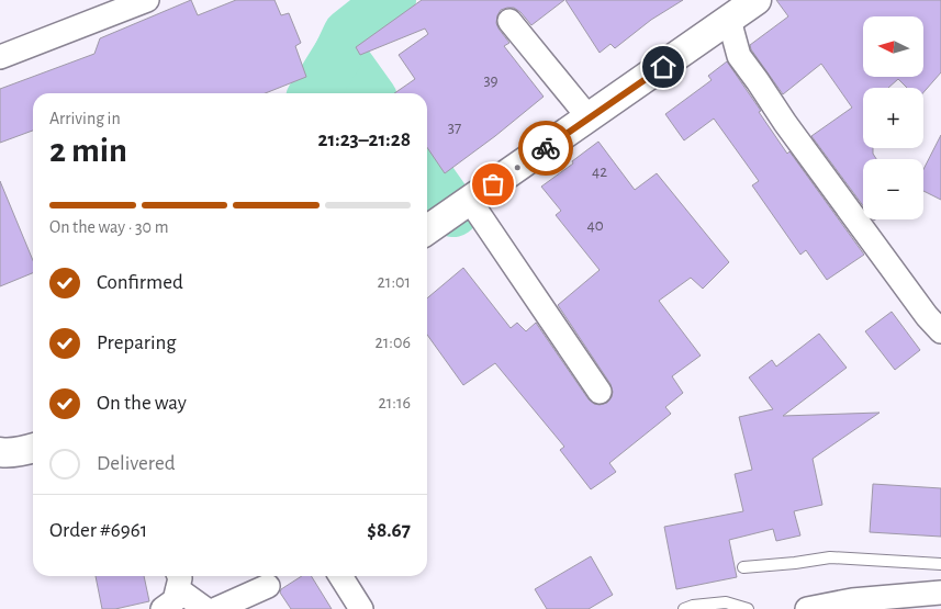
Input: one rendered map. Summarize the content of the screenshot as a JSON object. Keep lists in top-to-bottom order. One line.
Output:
{"house_numbers":["39","37","42","40"],"north":"left","page":{"map_buttons":["+","−"],"heading":["2 min","Arriving in","21:23–21:28"],"panel":["Order #6961","$8.67"],"bar":"On the way · 30 m","list":[["Confirmed","21:01"],["Preparing","21:06"],["On the way","21:16"],"Delivered"]}}
